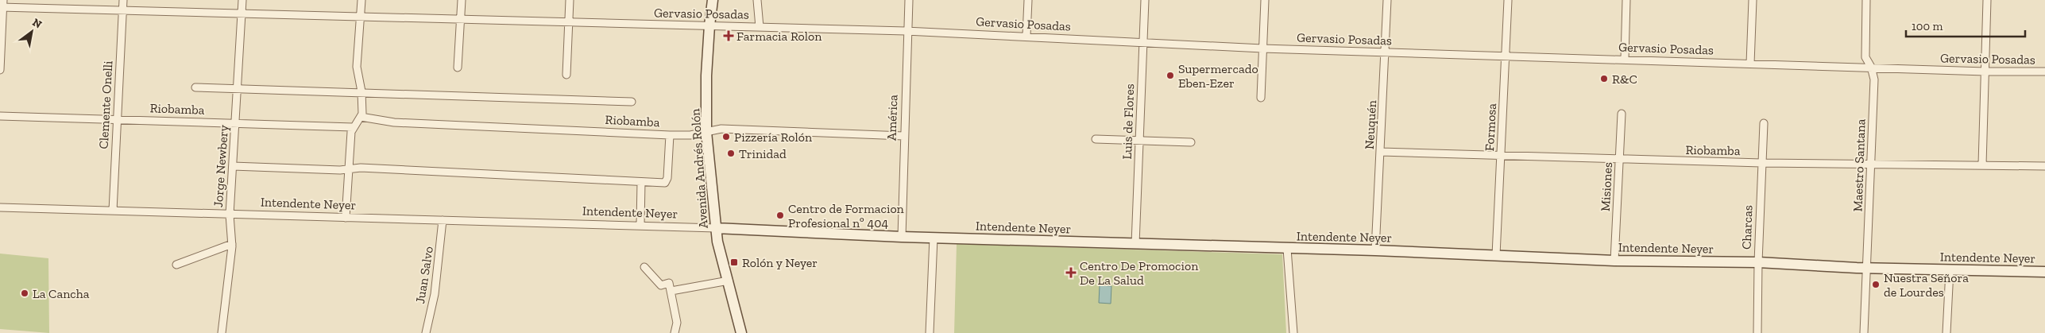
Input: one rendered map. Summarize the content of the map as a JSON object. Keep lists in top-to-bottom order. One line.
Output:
{"streets":{"street":["Gervasio Posadas","Clemente Onelli","Riobamba","América","Luis de Flores","Neuquén","Formosa","Maestro Santana","Jorge Newbery","Avenida Andrés Rolón","Misiones","Intendente Neyer","Charcas","Juan Salvo"]},"crossings":[["Gervasio Posadas","Clemente Onelli"],["Gervasio Posadas","América"],["Gervasio Posadas","Luis de Flores"],["Gervasio Posadas","Neuquén"],["Gervasio Posadas","Formosa"],["Gervasio Posadas","Maestro Santana"],["Gervasio Posadas","Jorge Newbery"],["Gervasio Posadas","Avenida Andrés Rolón"],["Clemente Onelli","Riobamba"],["Clemente Onelli","Intendente Neyer"],["Riobamba","América"],["Riobamba","Neuquén"],["Riobamba","Formosa"],["Riobamba","Maestro Santana"],["Riobamba","Jorge Newbery"],["Riobamba","Avenida Andrés Rolón"],["Riobamba","Misiones"],["Riobamba","Charcas"],["América","Intendente Neyer"],["Luis de Flores","Intendente Neyer"],["Neuquén","Intendente Neyer"],["Formosa","Intendente Neyer"],["Maestro Santana","Intendente Neyer"],["Jorge Newbery","Intendente Neyer"],["Avenida Andrés Rolón","Intendente Neyer"],["Misiones","Intendente Neyer"],["Intendente Neyer","Charcas"],["Intendente Neyer","Juan Salvo"]],"places":{"health":["Farmacia Rolon","Centro De Promocion De La Salud"],"other":["Supermercado Eben-Ezer","R&C","Pizzería Rolón","Trinidad","Centro de Formacion Profesional nº 404","Nuestra Señora de Lourdes","La Cancha"],"transit":["Rolón y Neyer"]},"scale_bar":"100 m","north":"top right"}
